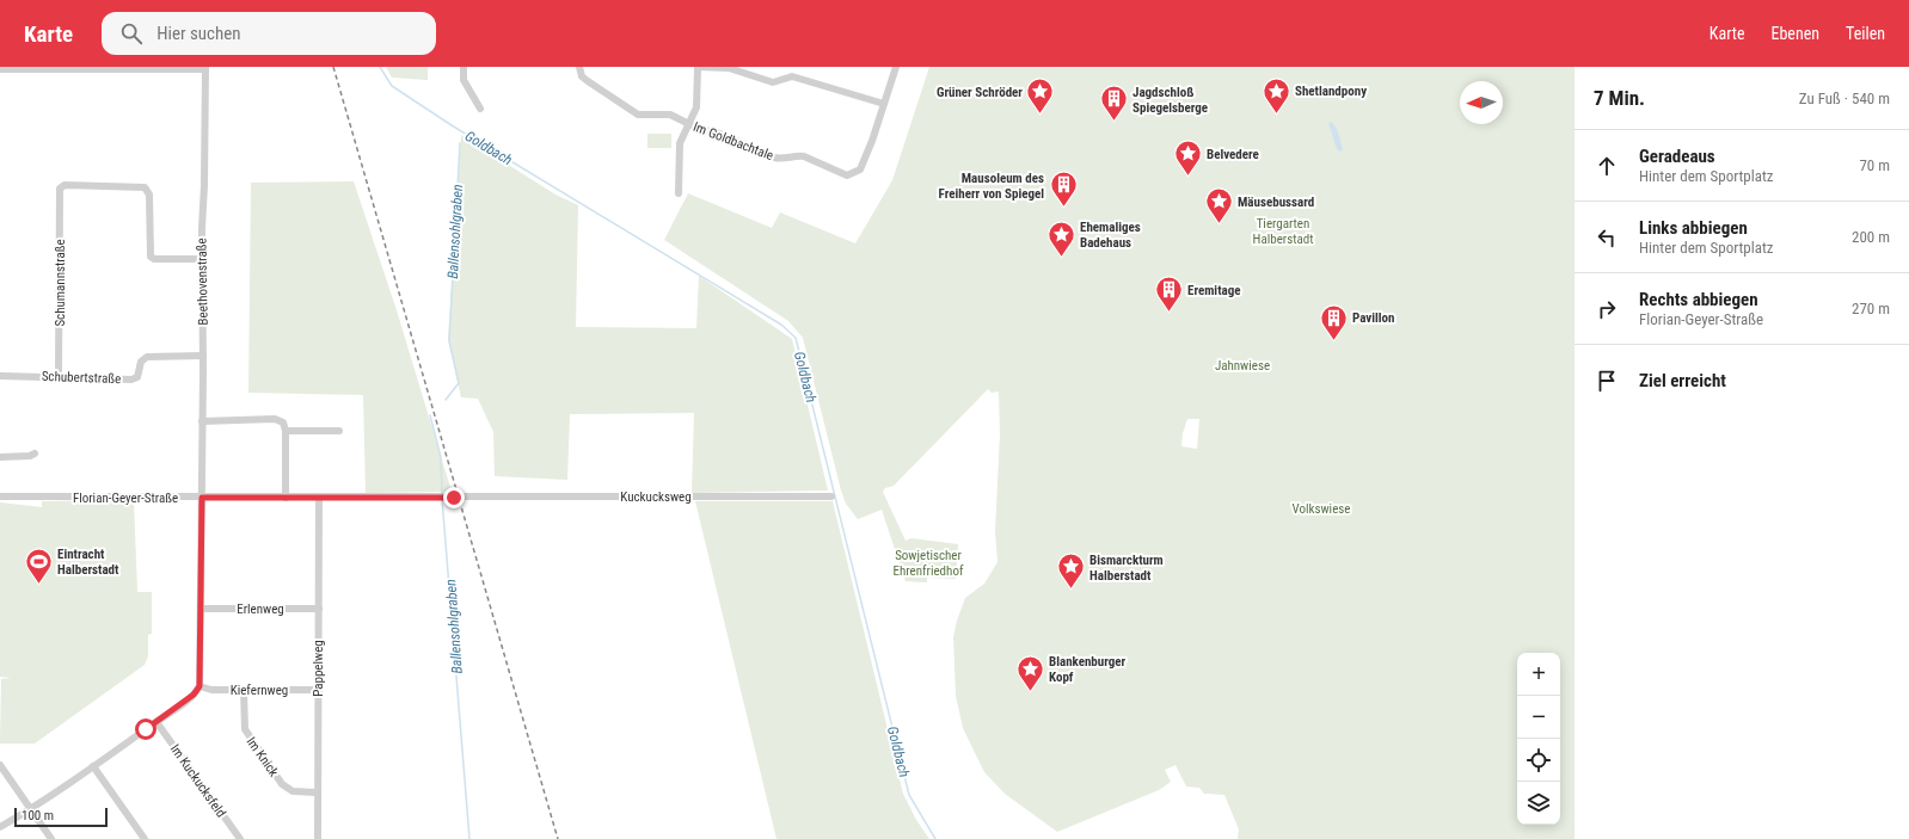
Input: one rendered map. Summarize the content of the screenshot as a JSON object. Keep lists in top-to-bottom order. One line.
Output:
{"streets":{"street":["Im Goldbachtale","Beethovenstraße","Schumannstraße","Schubertstraße","Kuckucksweg","Florian-Geyer-Straße","Erlenweg","Pappelweg","Kiefernweg","Im Knick","Im Kuckucksfeld"]},"crossings":[["Beethovenstraße","Schumannstraße"],["Beethovenstraße","Schubertstraße"],["Beethovenstraße","Florian-Geyer-Straße"],["Beethovenstraße","Erlenweg"],["Beethovenstraße","Kiefernweg"],["Schumannstraße","Schubertstraße"],["Kuckucksweg","Florian-Geyer-Straße"],["Florian-Geyer-Straße","Pappelweg"],["Erlenweg","Pappelweg"],["Pappelweg","Kiefernweg"],["Pappelweg","Im Knick"],["Kiefernweg","Im Knick"]],"water":["Goldbach","Ballensohlgraben"],"parks":["Tiergarten Halberstadt","Jahnwiese","Volkswiese","Sowjetischer Ehrenfriedhof"],"places":{"place":["Shetlandpony","Grüner Schröder","Belvedere","Mäusebussard","Ehemaliges Badehaus","Bismarckturm Halberstadt","Blankenburger Kopf"],"building":["Jagdschloß Spiegelsberge","Mausoleum des Freiherr von Spiegel","Eremitage","Pavillon"],"sports":["Eintracht Halberstadt"]},"scale_bar":"100 m","north":"left","page":{"header":"Karte","search":"Hier suchen","nav":["Karte","Ebenen","Teilen"],"heading":["7 Min.","Zu Fuß · 540 m"],"list":[["Geradeaus","Hinter dem Sportplatz","70 m"],["Links abbiegen","Hinter dem Sportplatz","200 m"],["Rechts abbiegen","Florian-Geyer-Straße","270 m"],"Ziel erreicht"],"map_buttons":["+","−"],"scale":"100 m"}}
